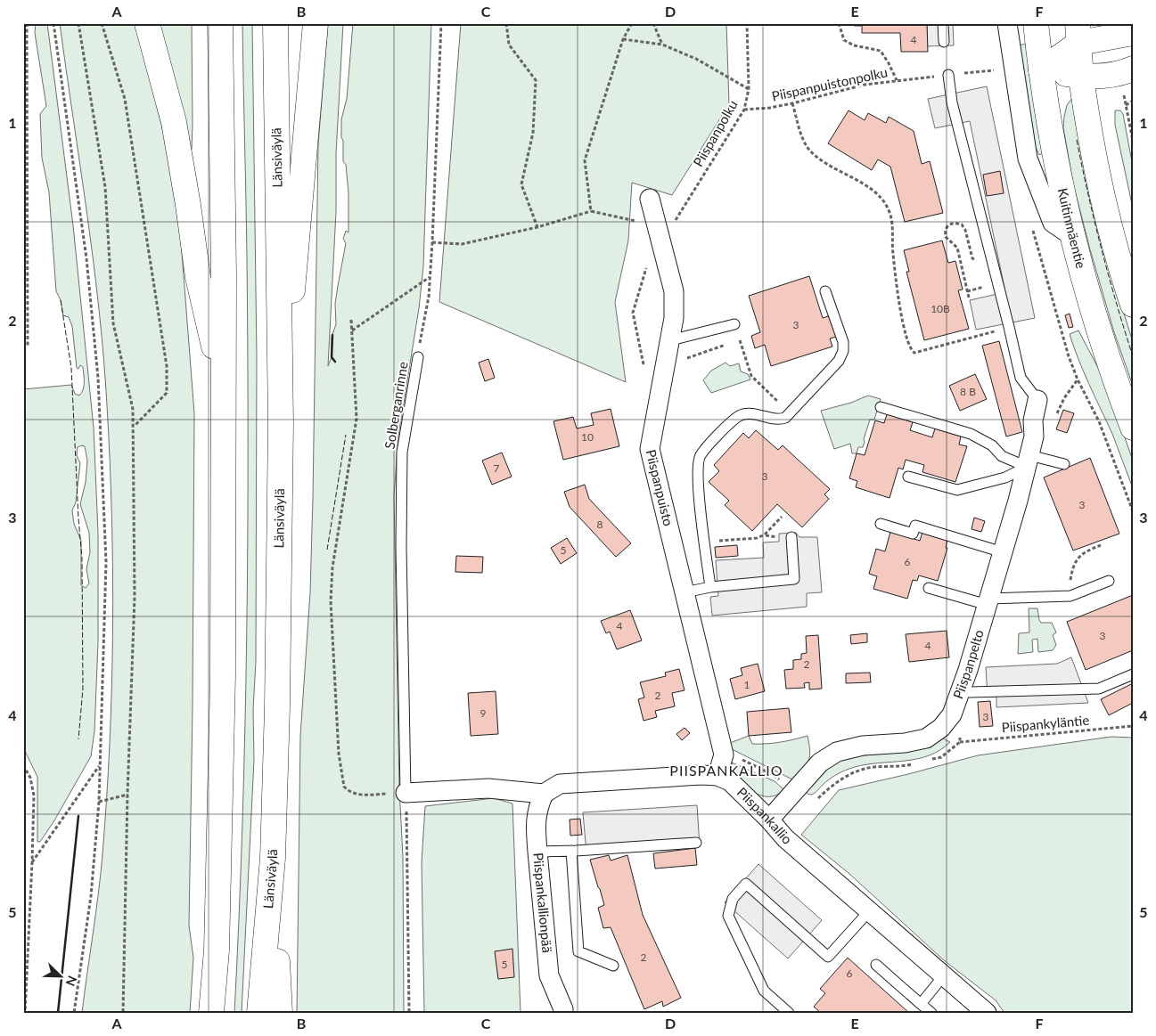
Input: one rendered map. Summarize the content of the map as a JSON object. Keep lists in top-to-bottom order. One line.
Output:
{"streets":{"main road":["Länsiväylä","Kuitinmäentie"],"street":["Piispanpuisto","Piispanpelto","Piispankallio","Piispankallionpää"],"lane":["Solberganrinne"],"path":["Piispanpuistonpolku","Piispanpolku","Piispankyläntie"]},"crossings":[["Piispanpuistonpolku","Piispanpolku"],["Piispanpolku","Piispanpuisto"],["Piispanpuisto","Piispankallio"],["Piispanpelto","Piispankallio"]],"districts":["PIISPANKALLIO"],"house_numbers":["4","10B","3","8 B","10","7","3","3","8","5","6","4","3","4","2","1","2","9","3","2","5","6"],"north":"bottom right","grid":{"columns":["A","B","C","D","E","F"],"rows":["1","2","3","4","5"]}}
